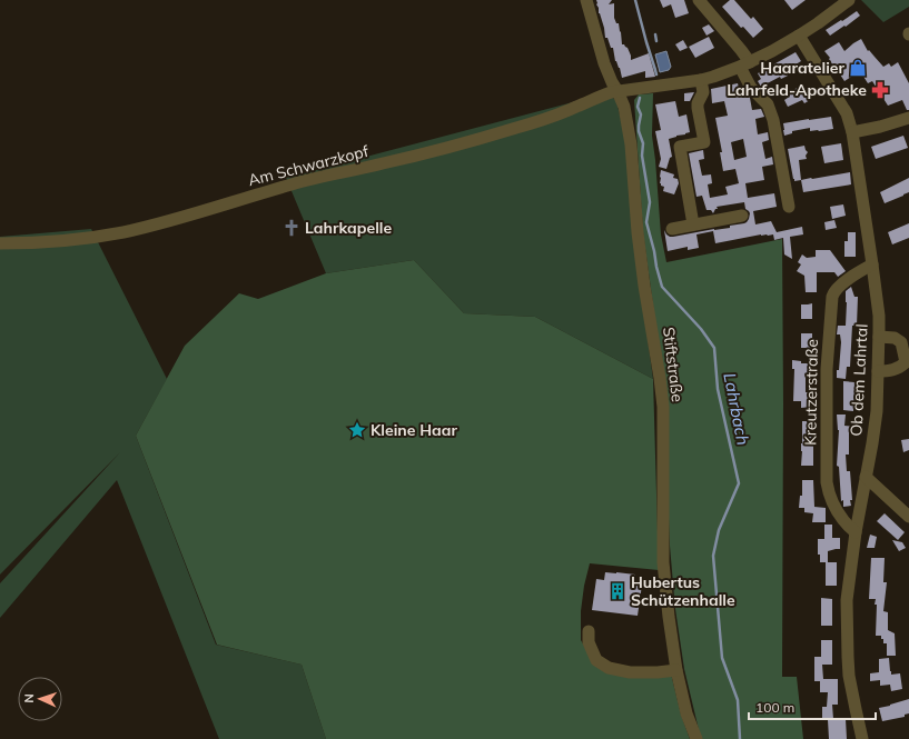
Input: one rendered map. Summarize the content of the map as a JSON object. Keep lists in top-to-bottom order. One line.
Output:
{"streets":{"street":["Am Schwarzkopf","Stiftstraße","Ob dem Lahrtal","Kreutzerstraße"]},"crossings":[["Am Schwarzkopf","Stiftstraße"],["Am Schwarzkopf","Ob dem Lahrtal"],["Ob dem Lahrtal","Kreutzerstraße"]],"water":["Lahrbach"],"places":{"shop":["Haaratelier"],"pharmacy":["Lahrfeld-Apotheke"],"church":["Lahrkapelle"],"place":["Kleine Haar"],"building":["Hubertus Schützenhalle"]},"scale_bar":"100 m","north":"left"}
